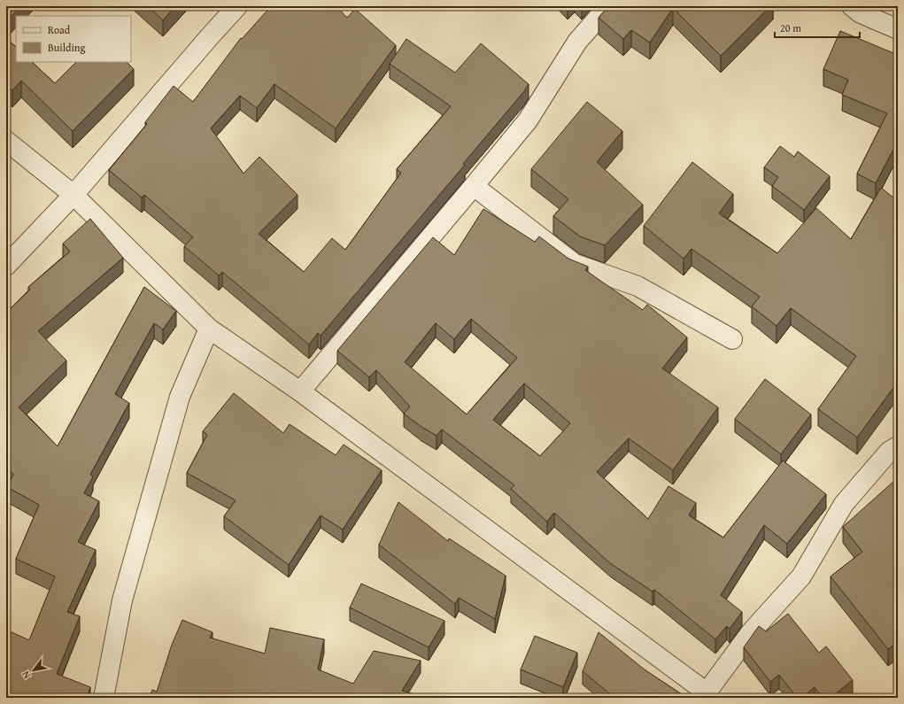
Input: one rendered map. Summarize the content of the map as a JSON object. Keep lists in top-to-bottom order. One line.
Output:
{"legend":["Road","Building"],"scale_bar":"20 m","north":"bottom left"}
